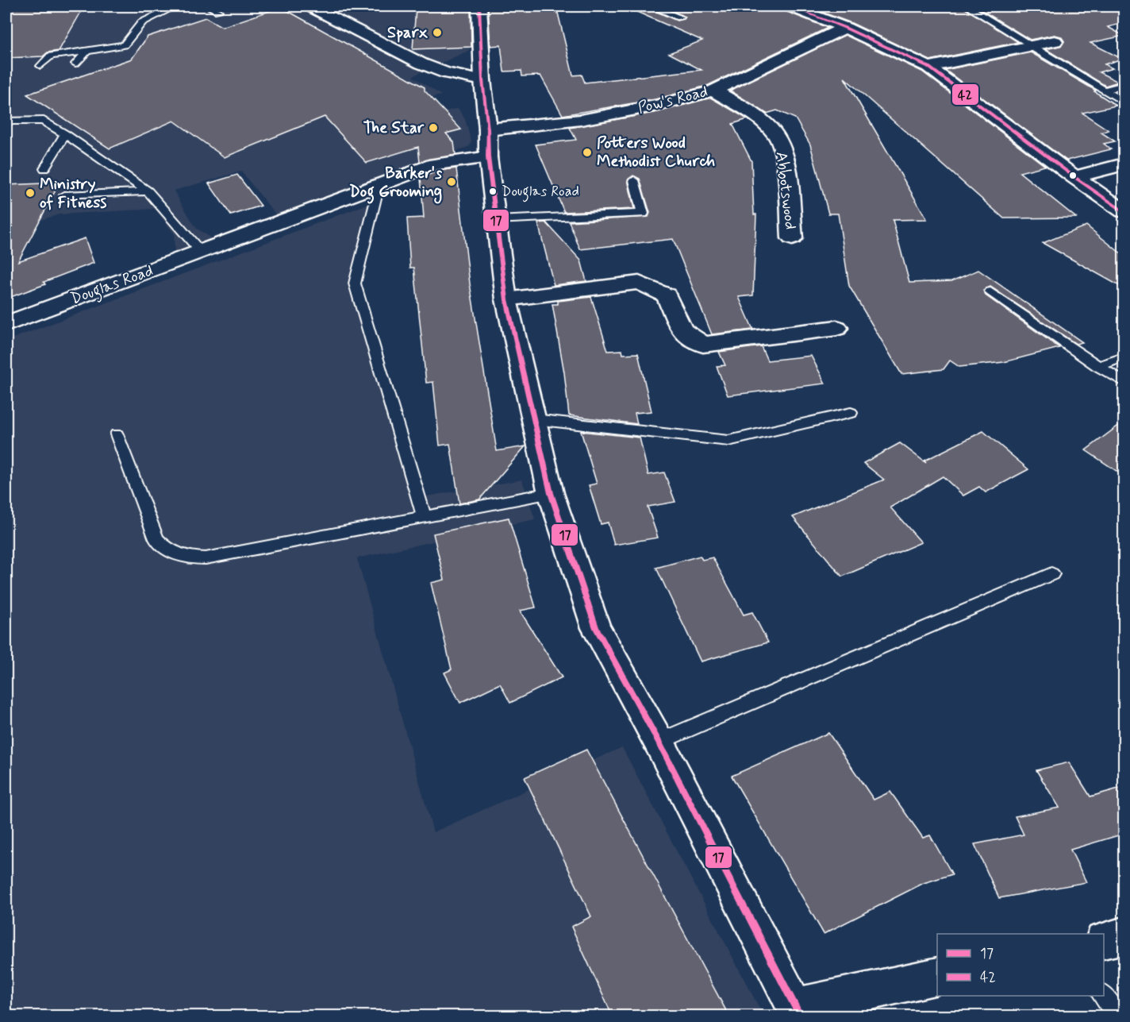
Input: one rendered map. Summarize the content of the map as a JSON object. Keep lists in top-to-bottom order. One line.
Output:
{"streets":{"street":["Pow's Road","Abbotswood","Douglas Road"]},"crossings":[["Pow's Road","Abbotswood"]],"places":["Sparx","The Star","Potters Wood Methodist Church","Barker's Dog Grooming","Douglas Road","Ministry of Fitness"],"lines":["transit line 17","transit line 42"],"legend":["17","42"]}
